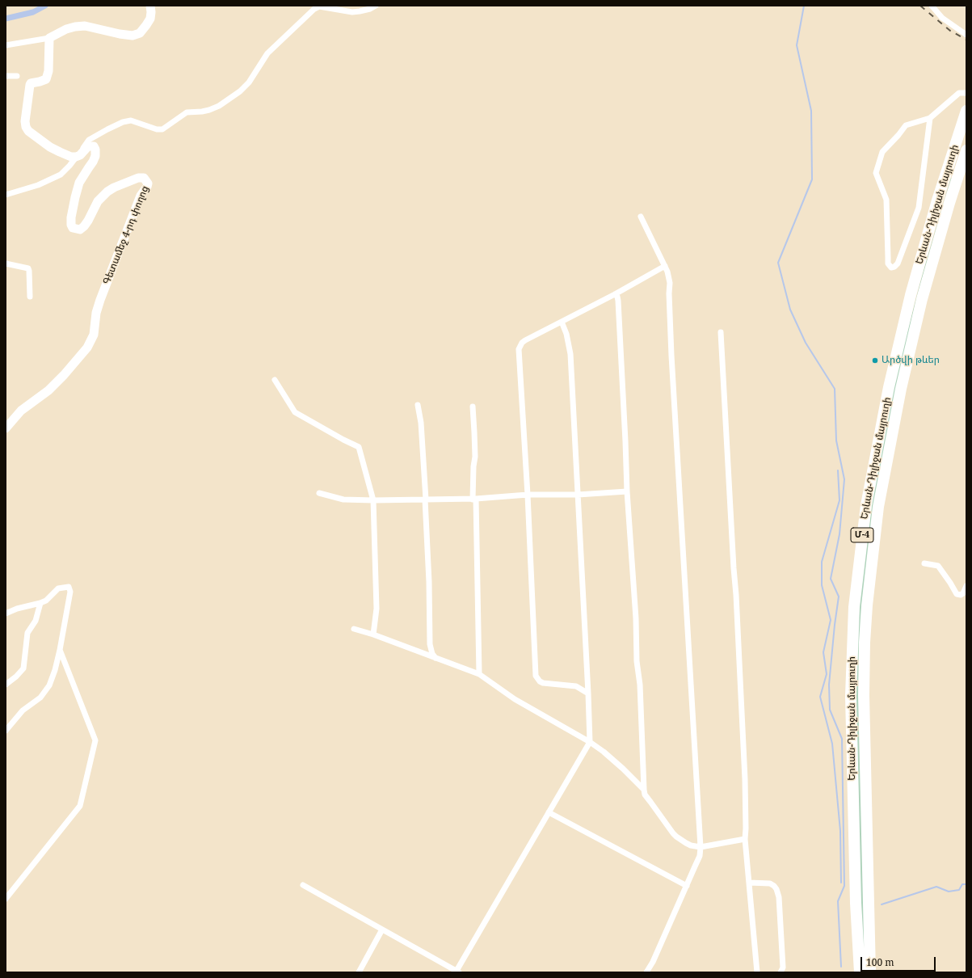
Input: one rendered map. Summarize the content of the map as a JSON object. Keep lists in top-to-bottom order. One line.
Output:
{"streets":{"highway":["Երևան-Դիլիջան մայրուղի","Մ-4"],"street":["Գետամեջ 4-րդ փողոց"]},"places":["Արծվի թևեր"],"scale_bar":"100 m"}
